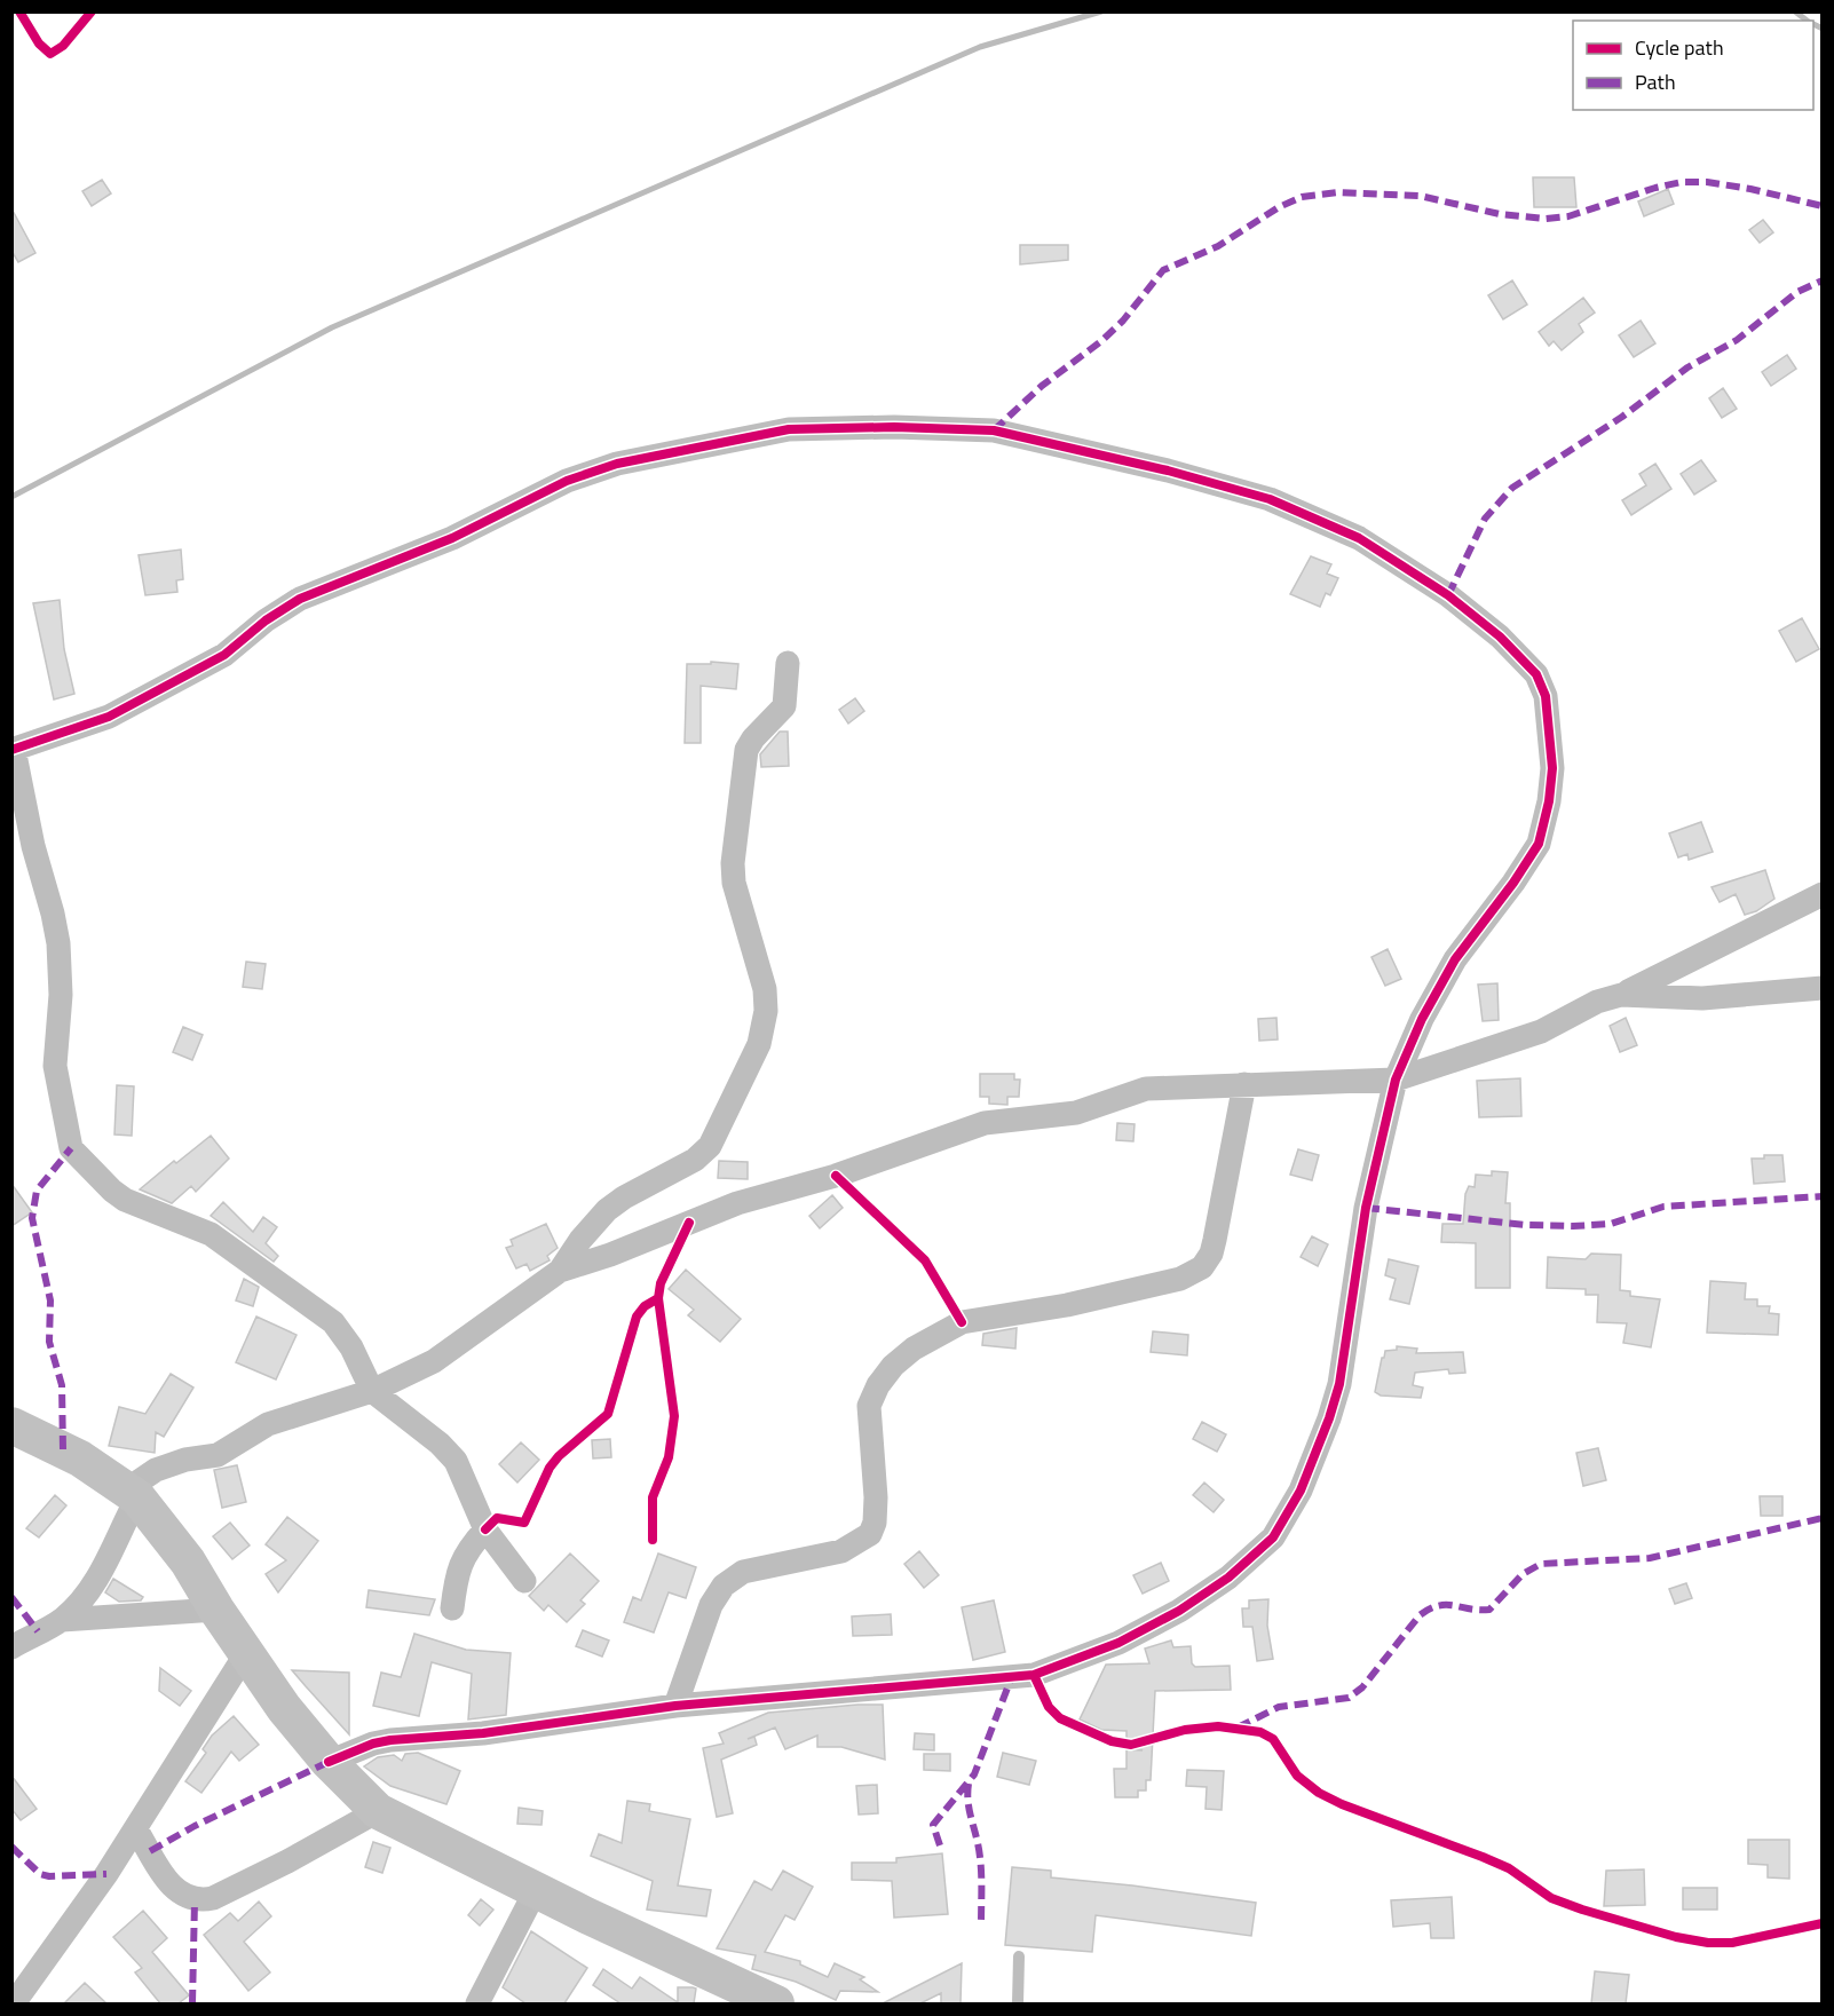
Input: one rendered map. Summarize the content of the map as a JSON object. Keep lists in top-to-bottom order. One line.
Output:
{"legend":["Cycle path","Path"]}
